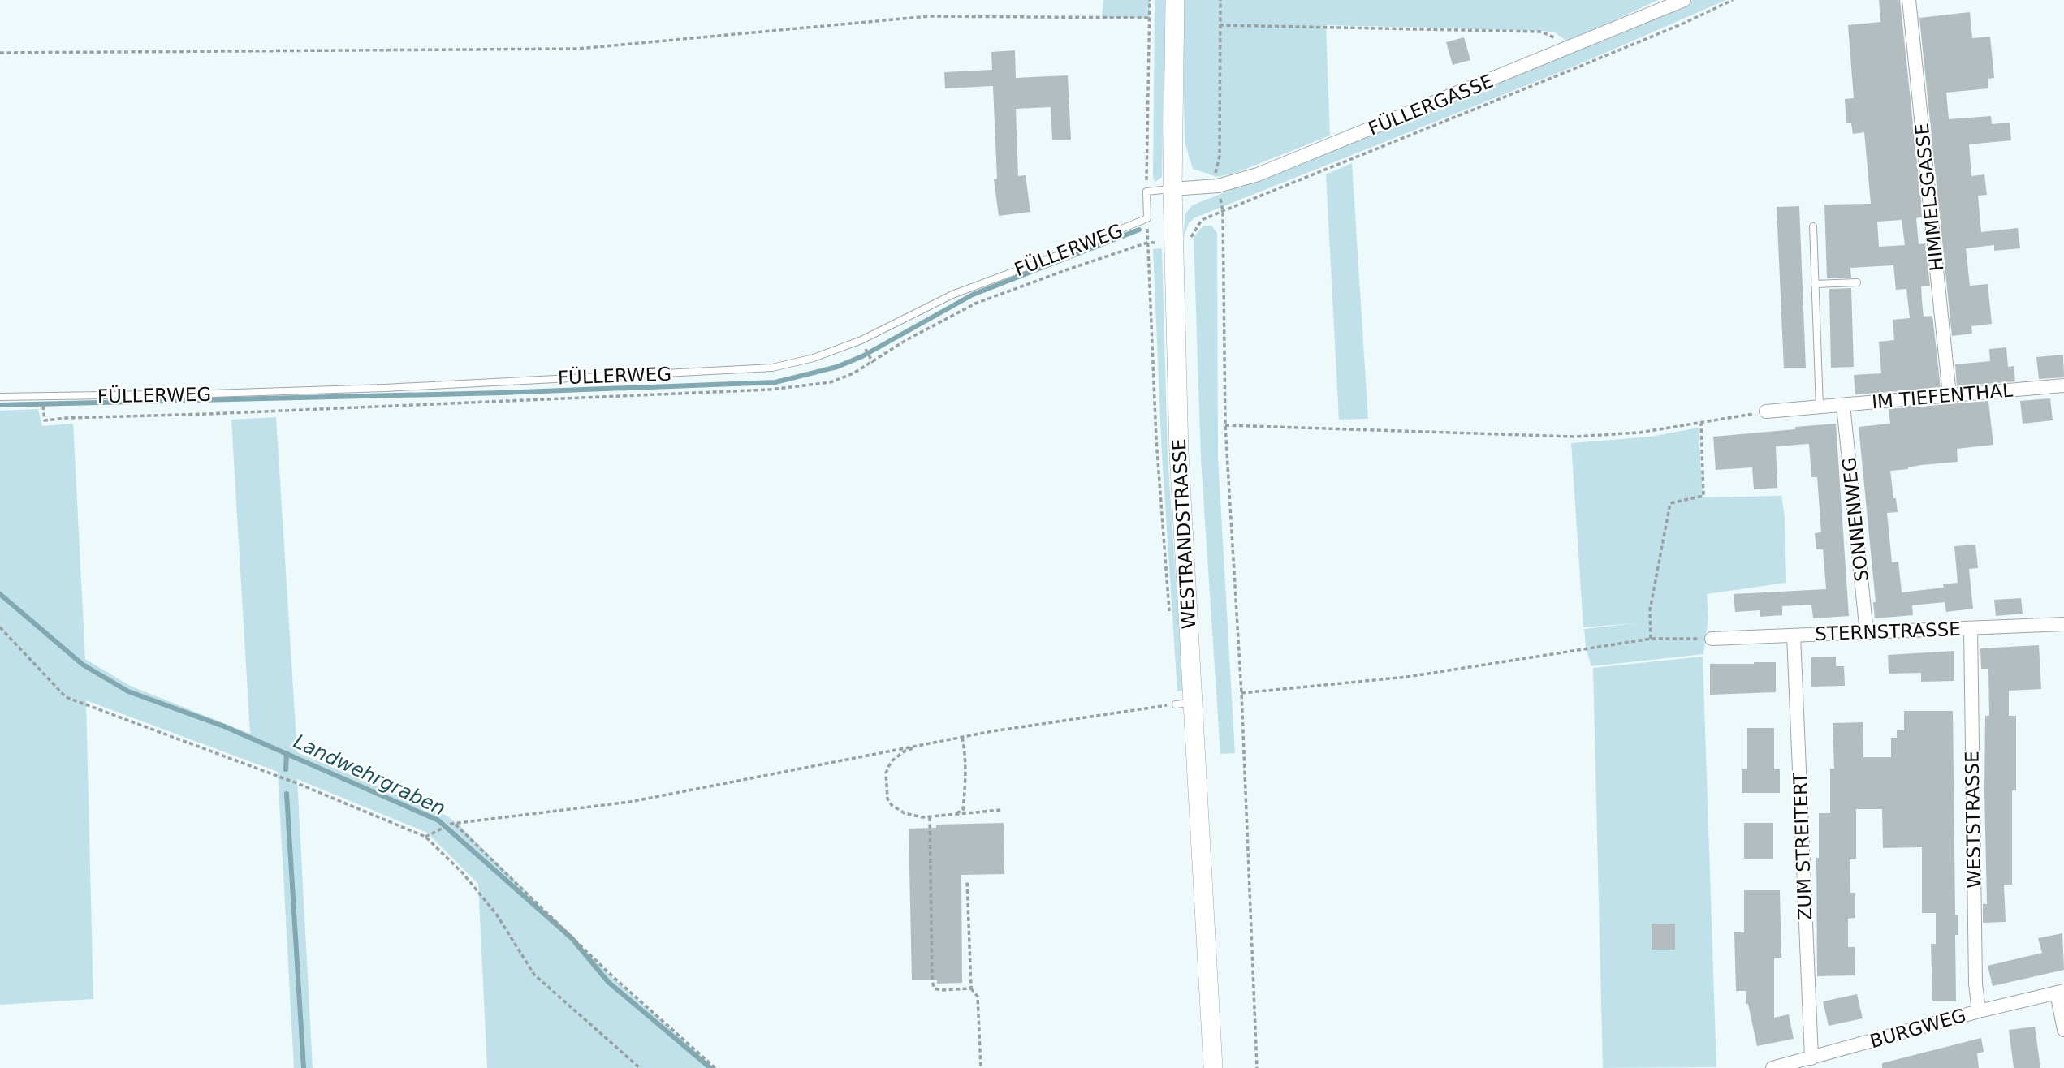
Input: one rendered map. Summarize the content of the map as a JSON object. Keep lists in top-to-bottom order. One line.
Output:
{"streets":{"main road":["WESTRANDSTRASSE"],"street":["FÜLLERGASSE","HIMMELSGASSE","IM TIEFENTHAL","SONNENWEG","STERNSTRASSE","WESTSTRASSE","ZUM STREITERT","BURGWEG"],"lane":["FÜLLERWEG"]},"crossings":[["FÜLLERGASSE","WESTRANDSTRASSE"],["HIMMELSGASSE","IM TIEFENTHAL"],["IM TIEFENTHAL","SONNENWEG"],["SONNENWEG","STERNSTRASSE"],["STERNSTRASSE","WESTSTRASSE"],["STERNSTRASSE","ZUM STREITERT"],["WESTSTRASSE","BURGWEG"],["ZUM STREITERT","BURGWEG"]],"water":["Landwehrgraben"]}
